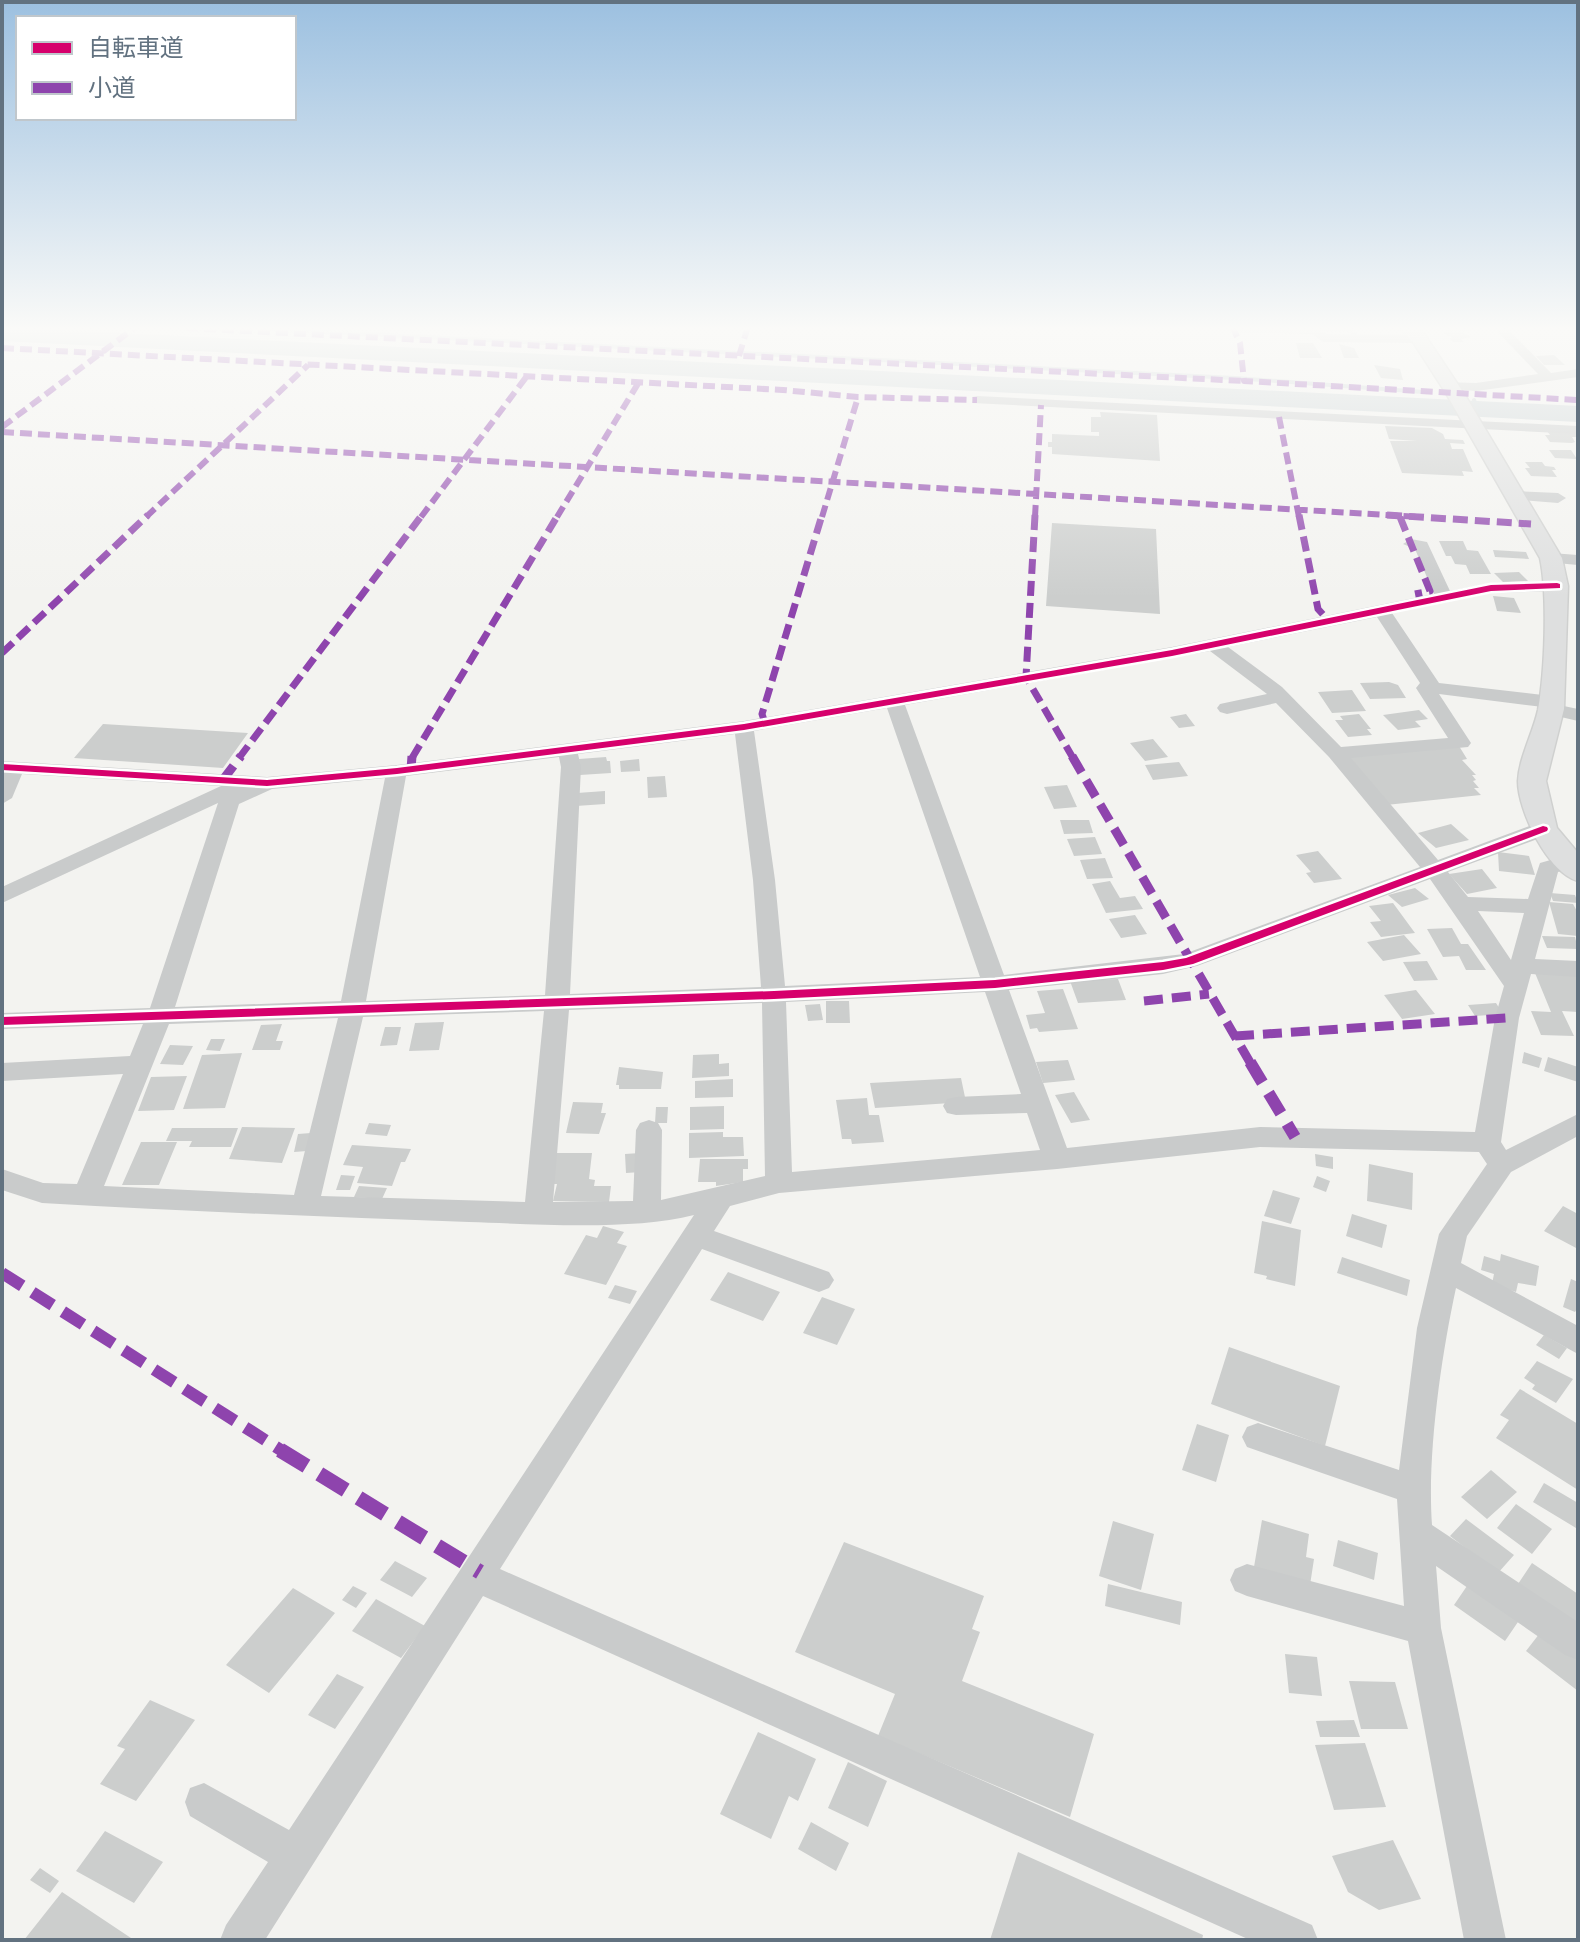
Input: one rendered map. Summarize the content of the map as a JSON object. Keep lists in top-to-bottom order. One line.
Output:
{"legend":["自転車道","小道"]}
